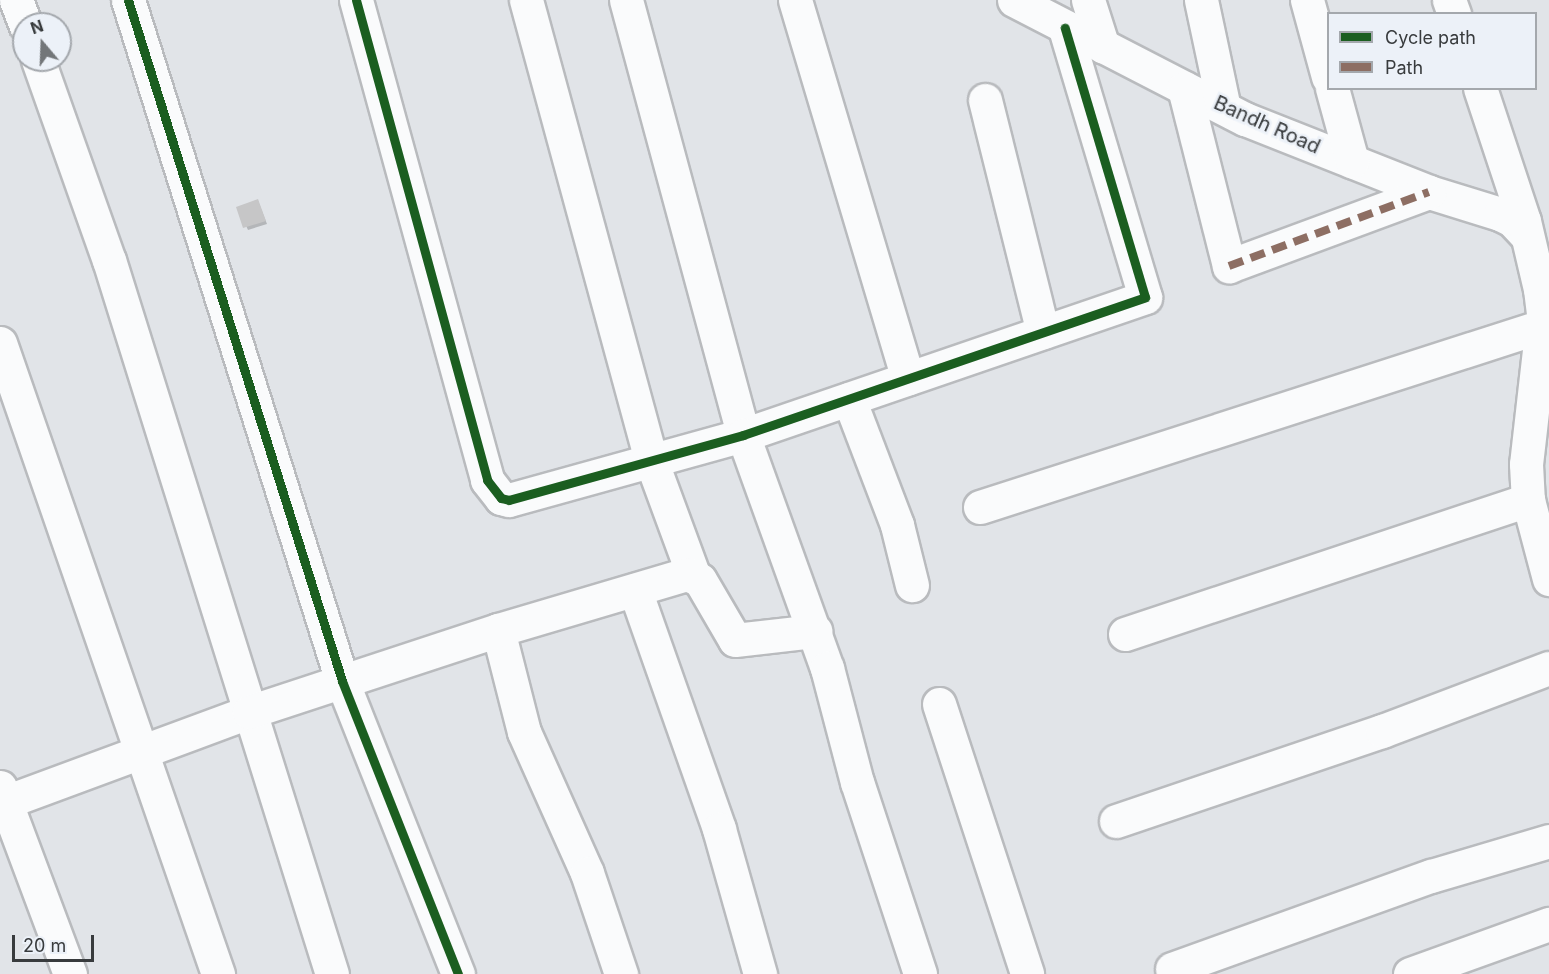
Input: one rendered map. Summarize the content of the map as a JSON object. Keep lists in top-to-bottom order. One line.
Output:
{"streets":{"street":["Bandh Road"]},"legend":["Cycle path","Path"],"scale_bar":"20 m","north":"top"}
